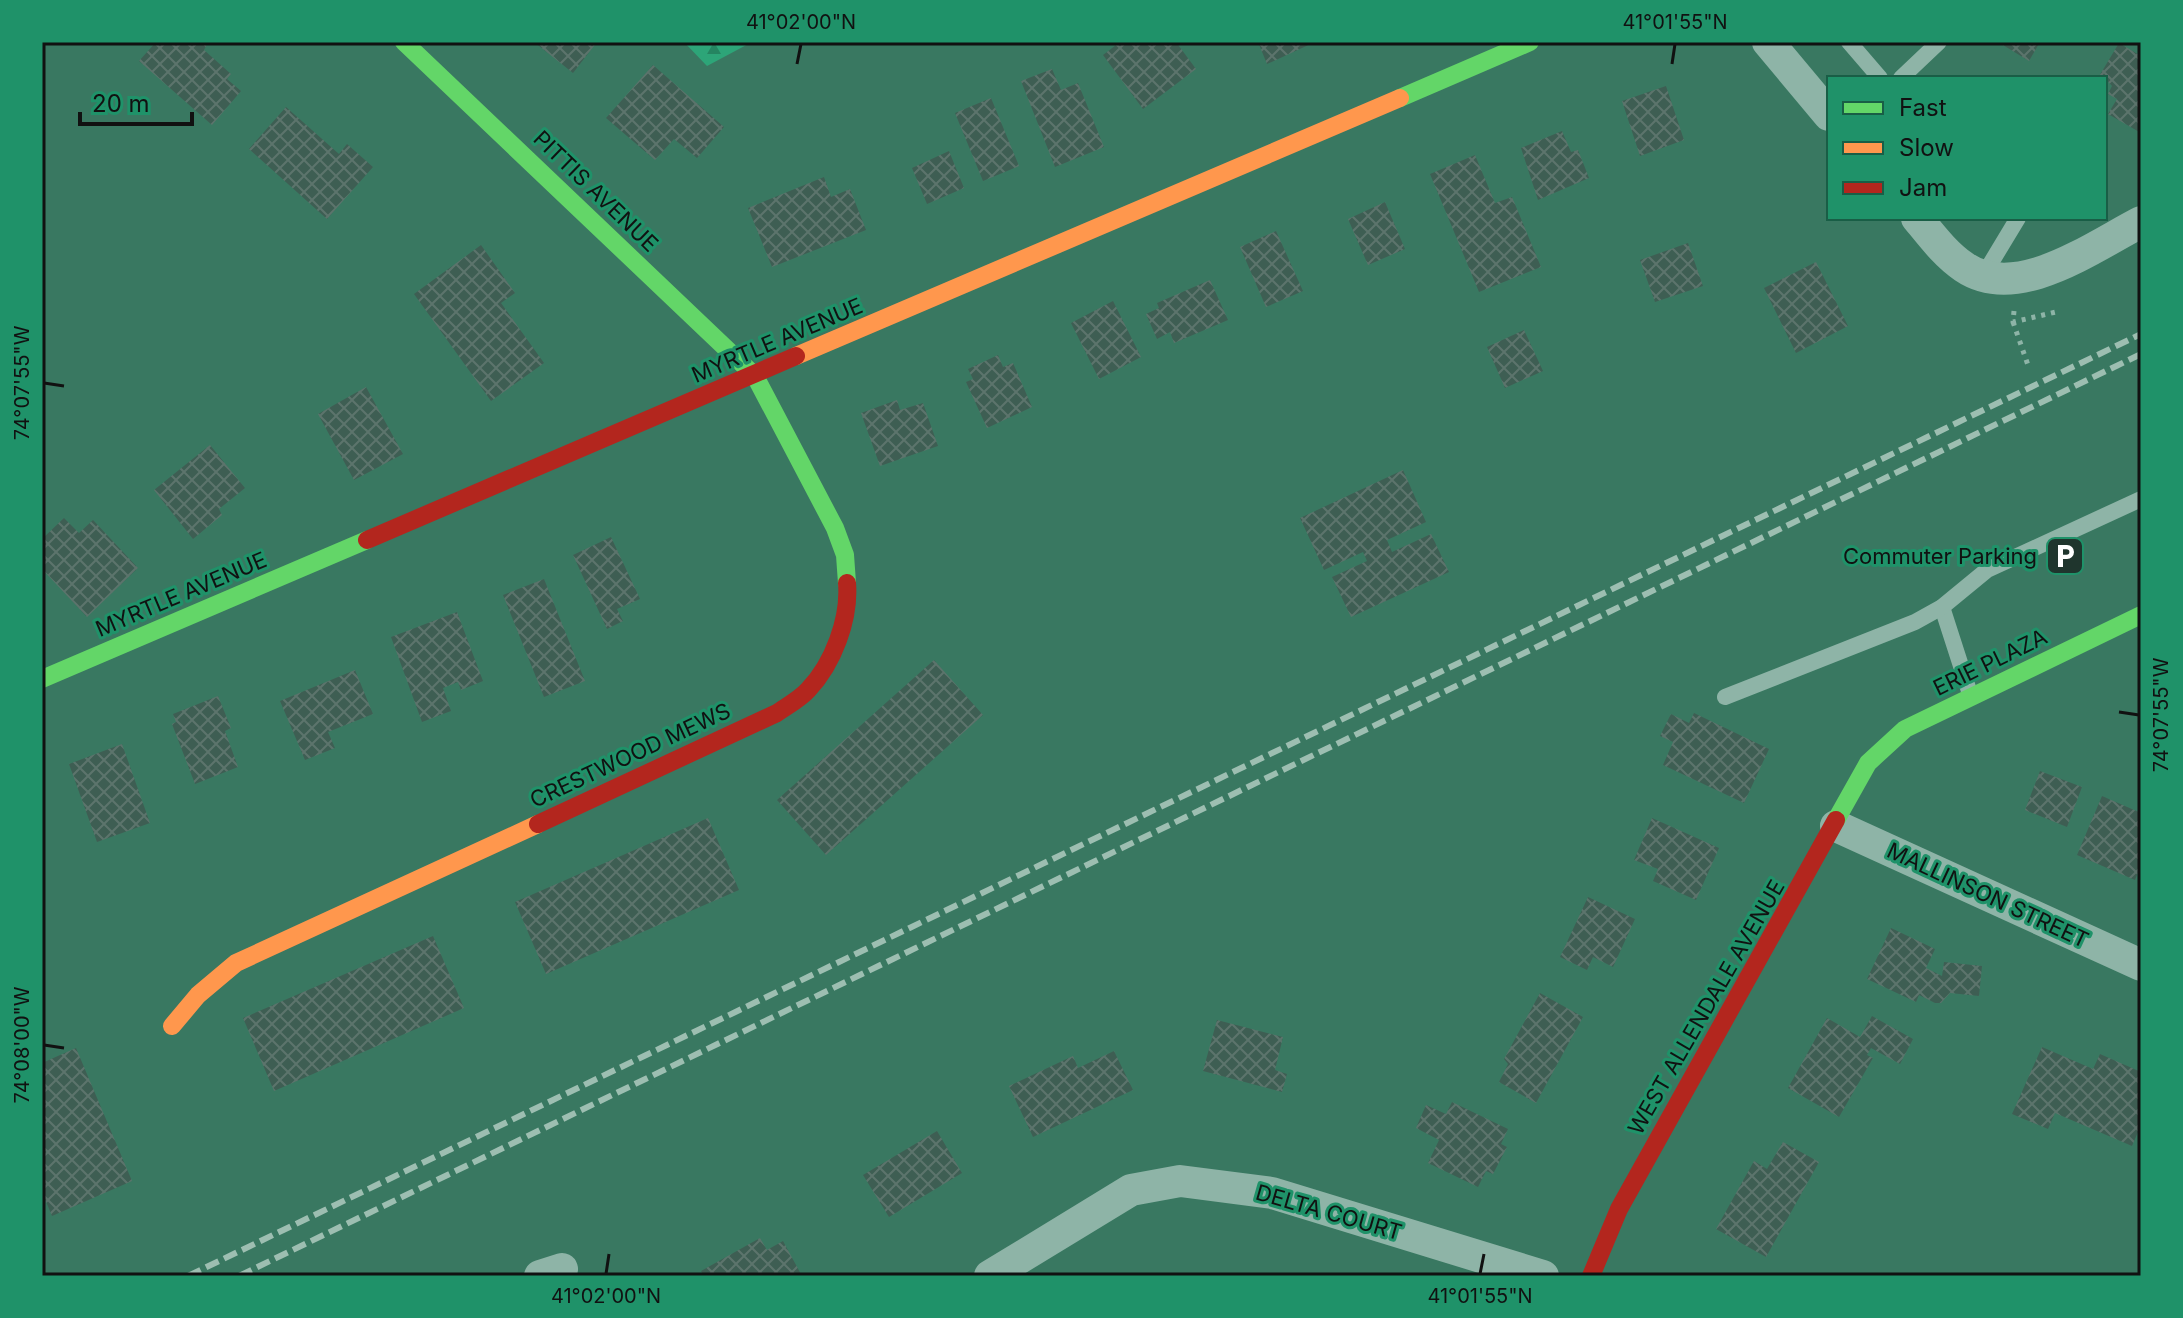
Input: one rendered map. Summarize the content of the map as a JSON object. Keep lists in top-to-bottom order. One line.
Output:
{"streets":{"street":["PITTIS AVENUE","MYRTLE AVENUE","ERIE PLAZA","CRESTWOOD MEWS","MALLINSON STREET","WEST ALLENDALE AVENUE","DELTA COURT"]},"crossings":[["PITTIS AVENUE","MYRTLE AVENUE"],["PITTIS AVENUE","CRESTWOOD MEWS"],["MYRTLE AVENUE","CRESTWOOD MEWS"],["ERIE PLAZA","WEST ALLENDALE AVENUE"],["MALLINSON STREET","WEST ALLENDALE AVENUE"]],"places":{"parking":["Commuter Parking"]},"legend":["Fast","Slow","Jam"],"scale_bar":"20 m","coordinates":["41°02'00\"N","41°01'55\"N","74°07'55\"W","74°08'00\"W"]}
